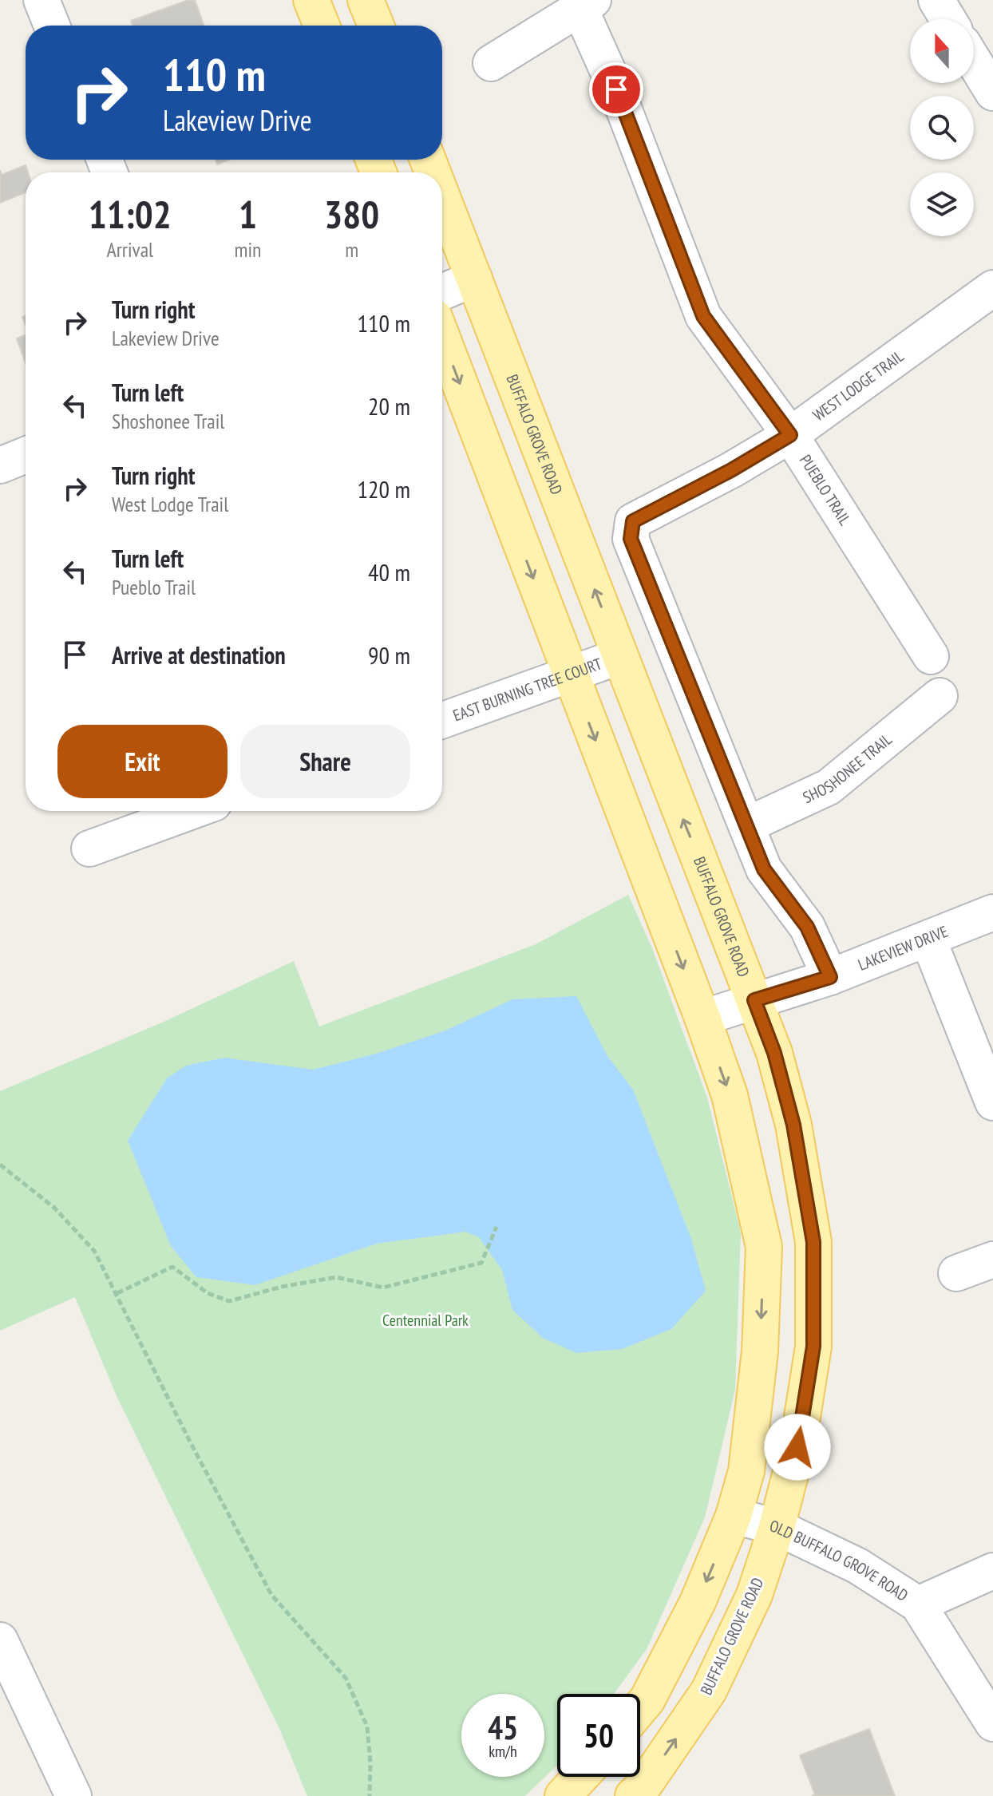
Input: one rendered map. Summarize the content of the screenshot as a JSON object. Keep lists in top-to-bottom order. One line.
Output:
{"streets":{"main road":["BUFFALO GROVE ROAD"],"street":["WEST LODGE TRAIL","PUEBLO TRAIL","EAST BURNING TREE COURT","SHOSHONEE TRAIL","LAKEVIEW DRIVE","OLD BUFFALO GROVE ROAD"]},"crossings":[["WEST LODGE TRAIL","PUEBLO TRAIL"],["WEST LODGE TRAIL","SHOSHONEE TRAIL"],["BUFFALO GROVE ROAD","EAST BURNING TREE COURT"],["BUFFALO GROVE ROAD","LAKEVIEW DRIVE"],["BUFFALO GROVE ROAD","OLD BUFFALO GROVE ROAD"]],"parks":["Centennial Park"],"north":"top","page":{"turn":["110 m","Lakeview Drive"],"eta":["11:02","Arrival","1","min","380","m"],"list":[{"name":"Turn right","note":"Lakeview Drive","value":"110 m"},{"name":"Turn left","note":"Shoshonee Trail","value":"20 m"},{"name":"Turn right","note":"West Lodge Trail","value":"120 m"},{"name":"Turn left","note":"Pueblo Trail","value":"40 m"},{"name":"Arrive at destination","value":"90 m"}],"buttons":["Exit","Share"],"speed":"45 km/h","limit":"50"}}
